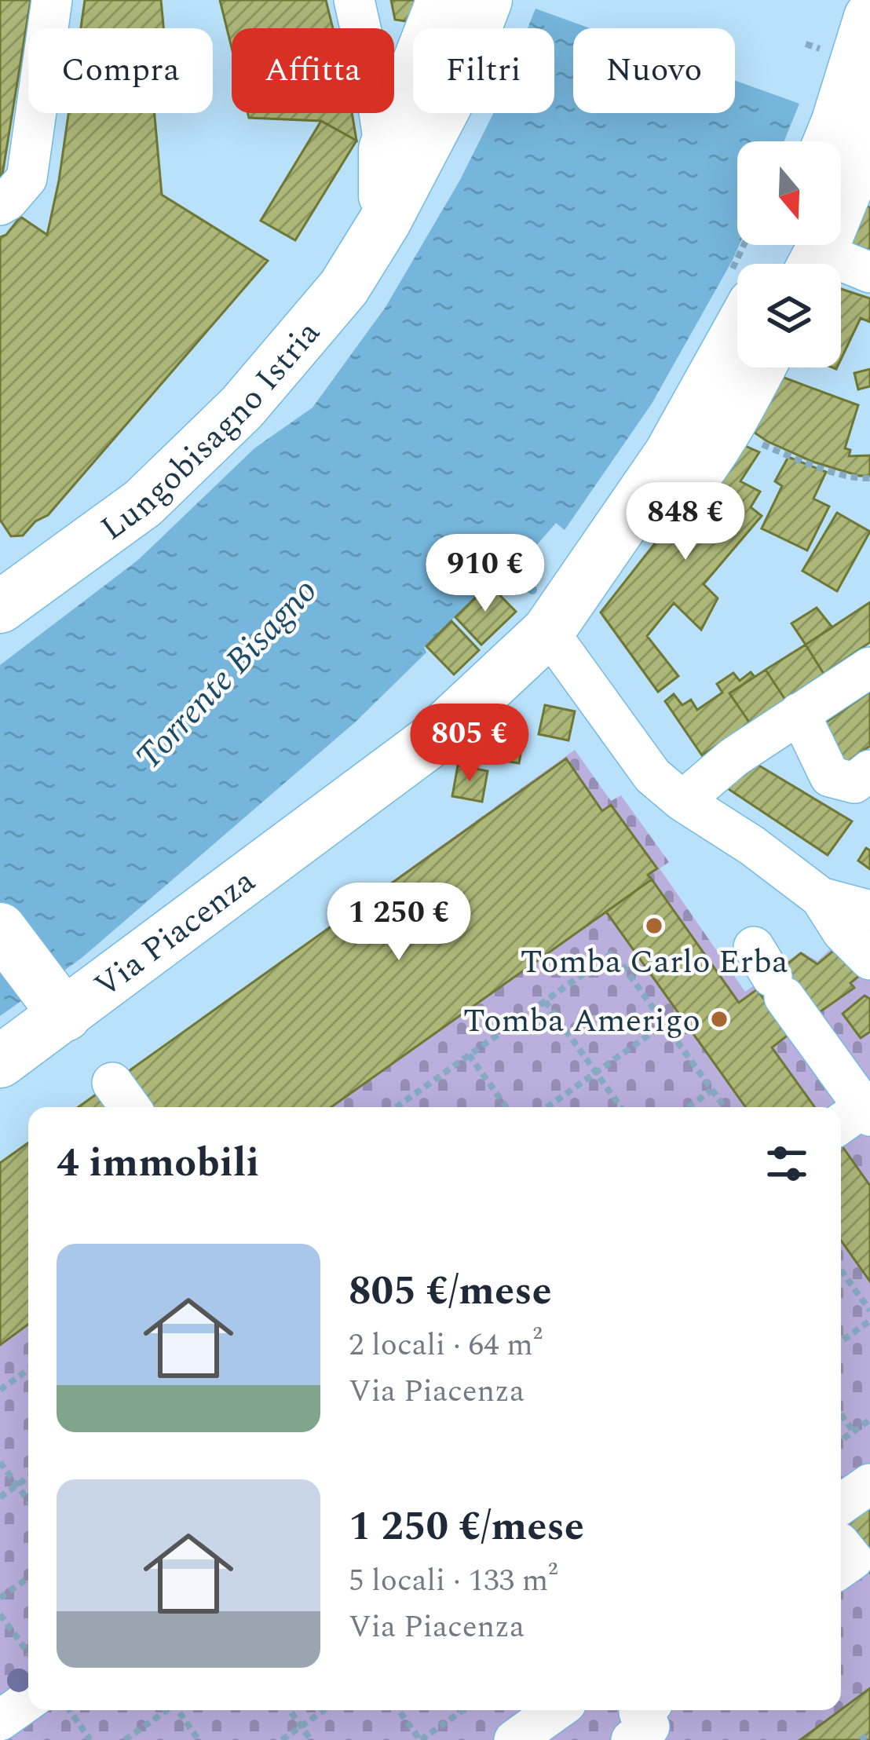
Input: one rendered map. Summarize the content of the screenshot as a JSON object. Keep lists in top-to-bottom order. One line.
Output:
{"streets":{"main road":["Lungobisagno Istria","Via Piacenza"]},"water":["Torrente Bisagno"],"places":["Tomba Carlo Erba","Tomba Amerigo"],"north":"bottom","page":{"chip":["Compra","Affitta","Filtri","Nuovo"],"price":["848 €","910 €","805 €","1 250 €"],"heading":"4 immobili","list":[{"name":"805 €/mese","note":"2 locali · 64 m² · Via Piacenza"},{"name":"1 250 €/mese","note":"5 locali · 133 m² · Via Piacenza"}]}}
